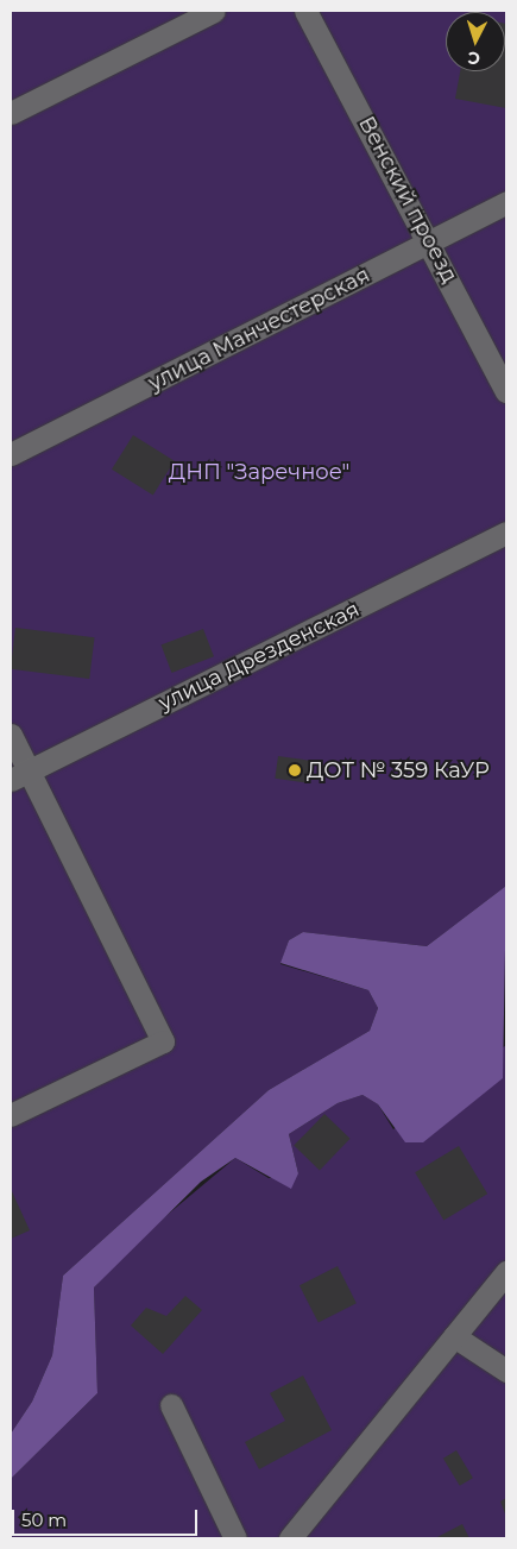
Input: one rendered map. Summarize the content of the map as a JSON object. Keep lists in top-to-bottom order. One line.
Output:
{"streets":{"street":["Венский проезд","улица Манчестерская","улица Дрезденская"]},"crossings":[["Венский проезд","улица Манчестерская"]],"parks":["ДНП \"Заречное\""],"places":["ДОТ № 359 КаУР"],"scale_bar":"50 m","north":"bottom"}
